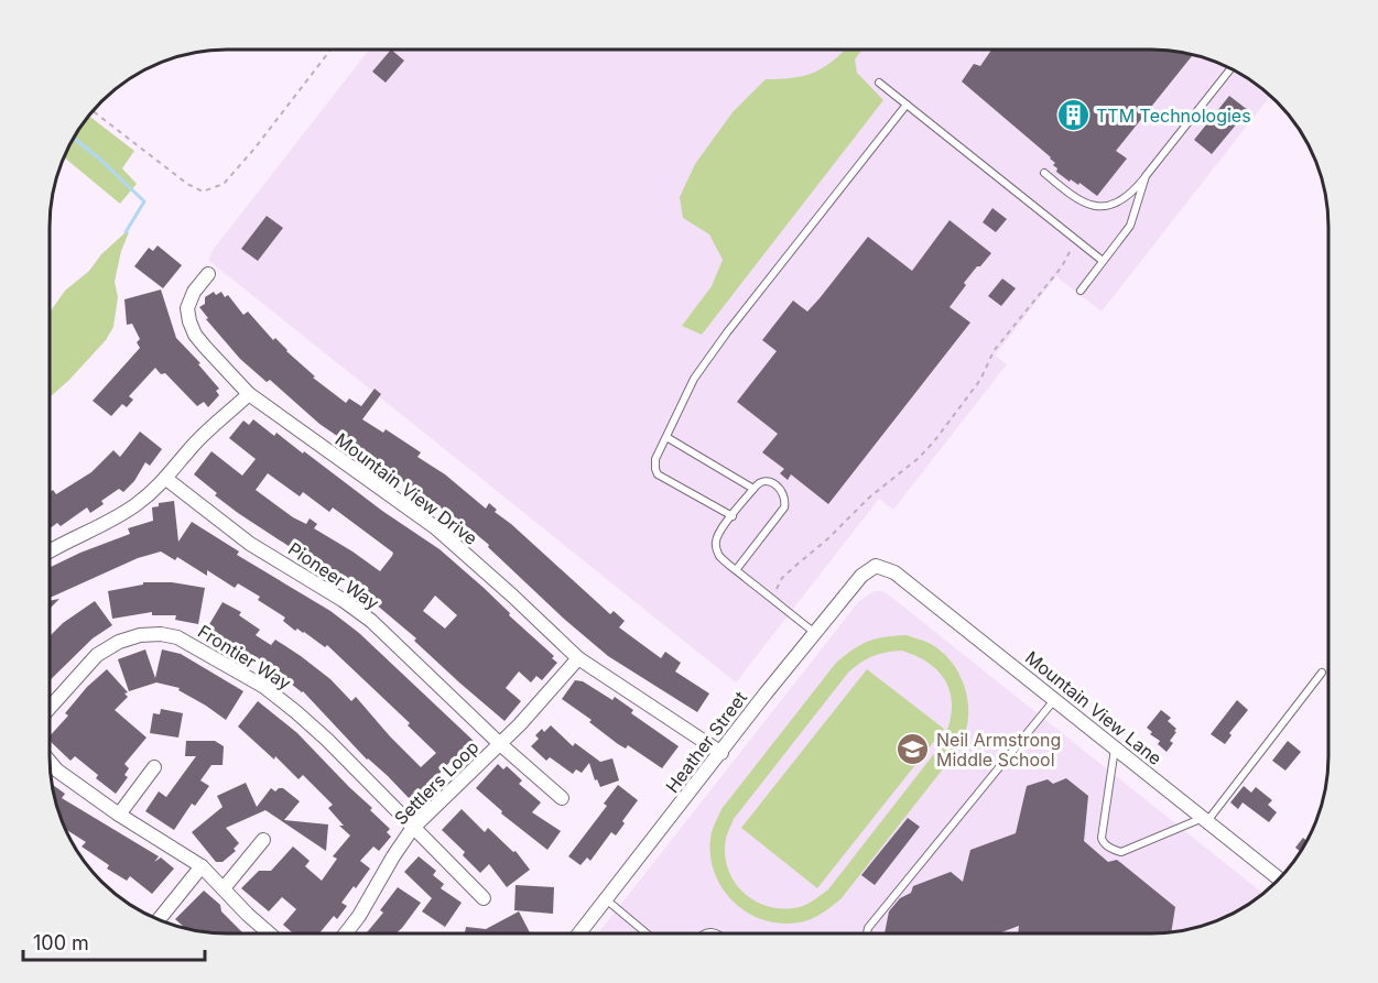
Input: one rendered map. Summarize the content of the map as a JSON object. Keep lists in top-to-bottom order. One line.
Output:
{"streets":{"street":["Mountain View Drive","Pioneer Way","Frontier Way","Mountain View Lane","Heather Street","Settlers Loop"]},"crossings":[["Mountain View Drive","Heather Street"],["Mountain View Drive","Settlers Loop"],["Pioneer Way","Settlers Loop"],["Frontier Way","Settlers Loop"],["Mountain View Lane","Heather Street"]],"places":{"building":["TTM Technologies"],"school or university":["Neil Armstrong Middle School"]},"scale_bar":"100 m"}
